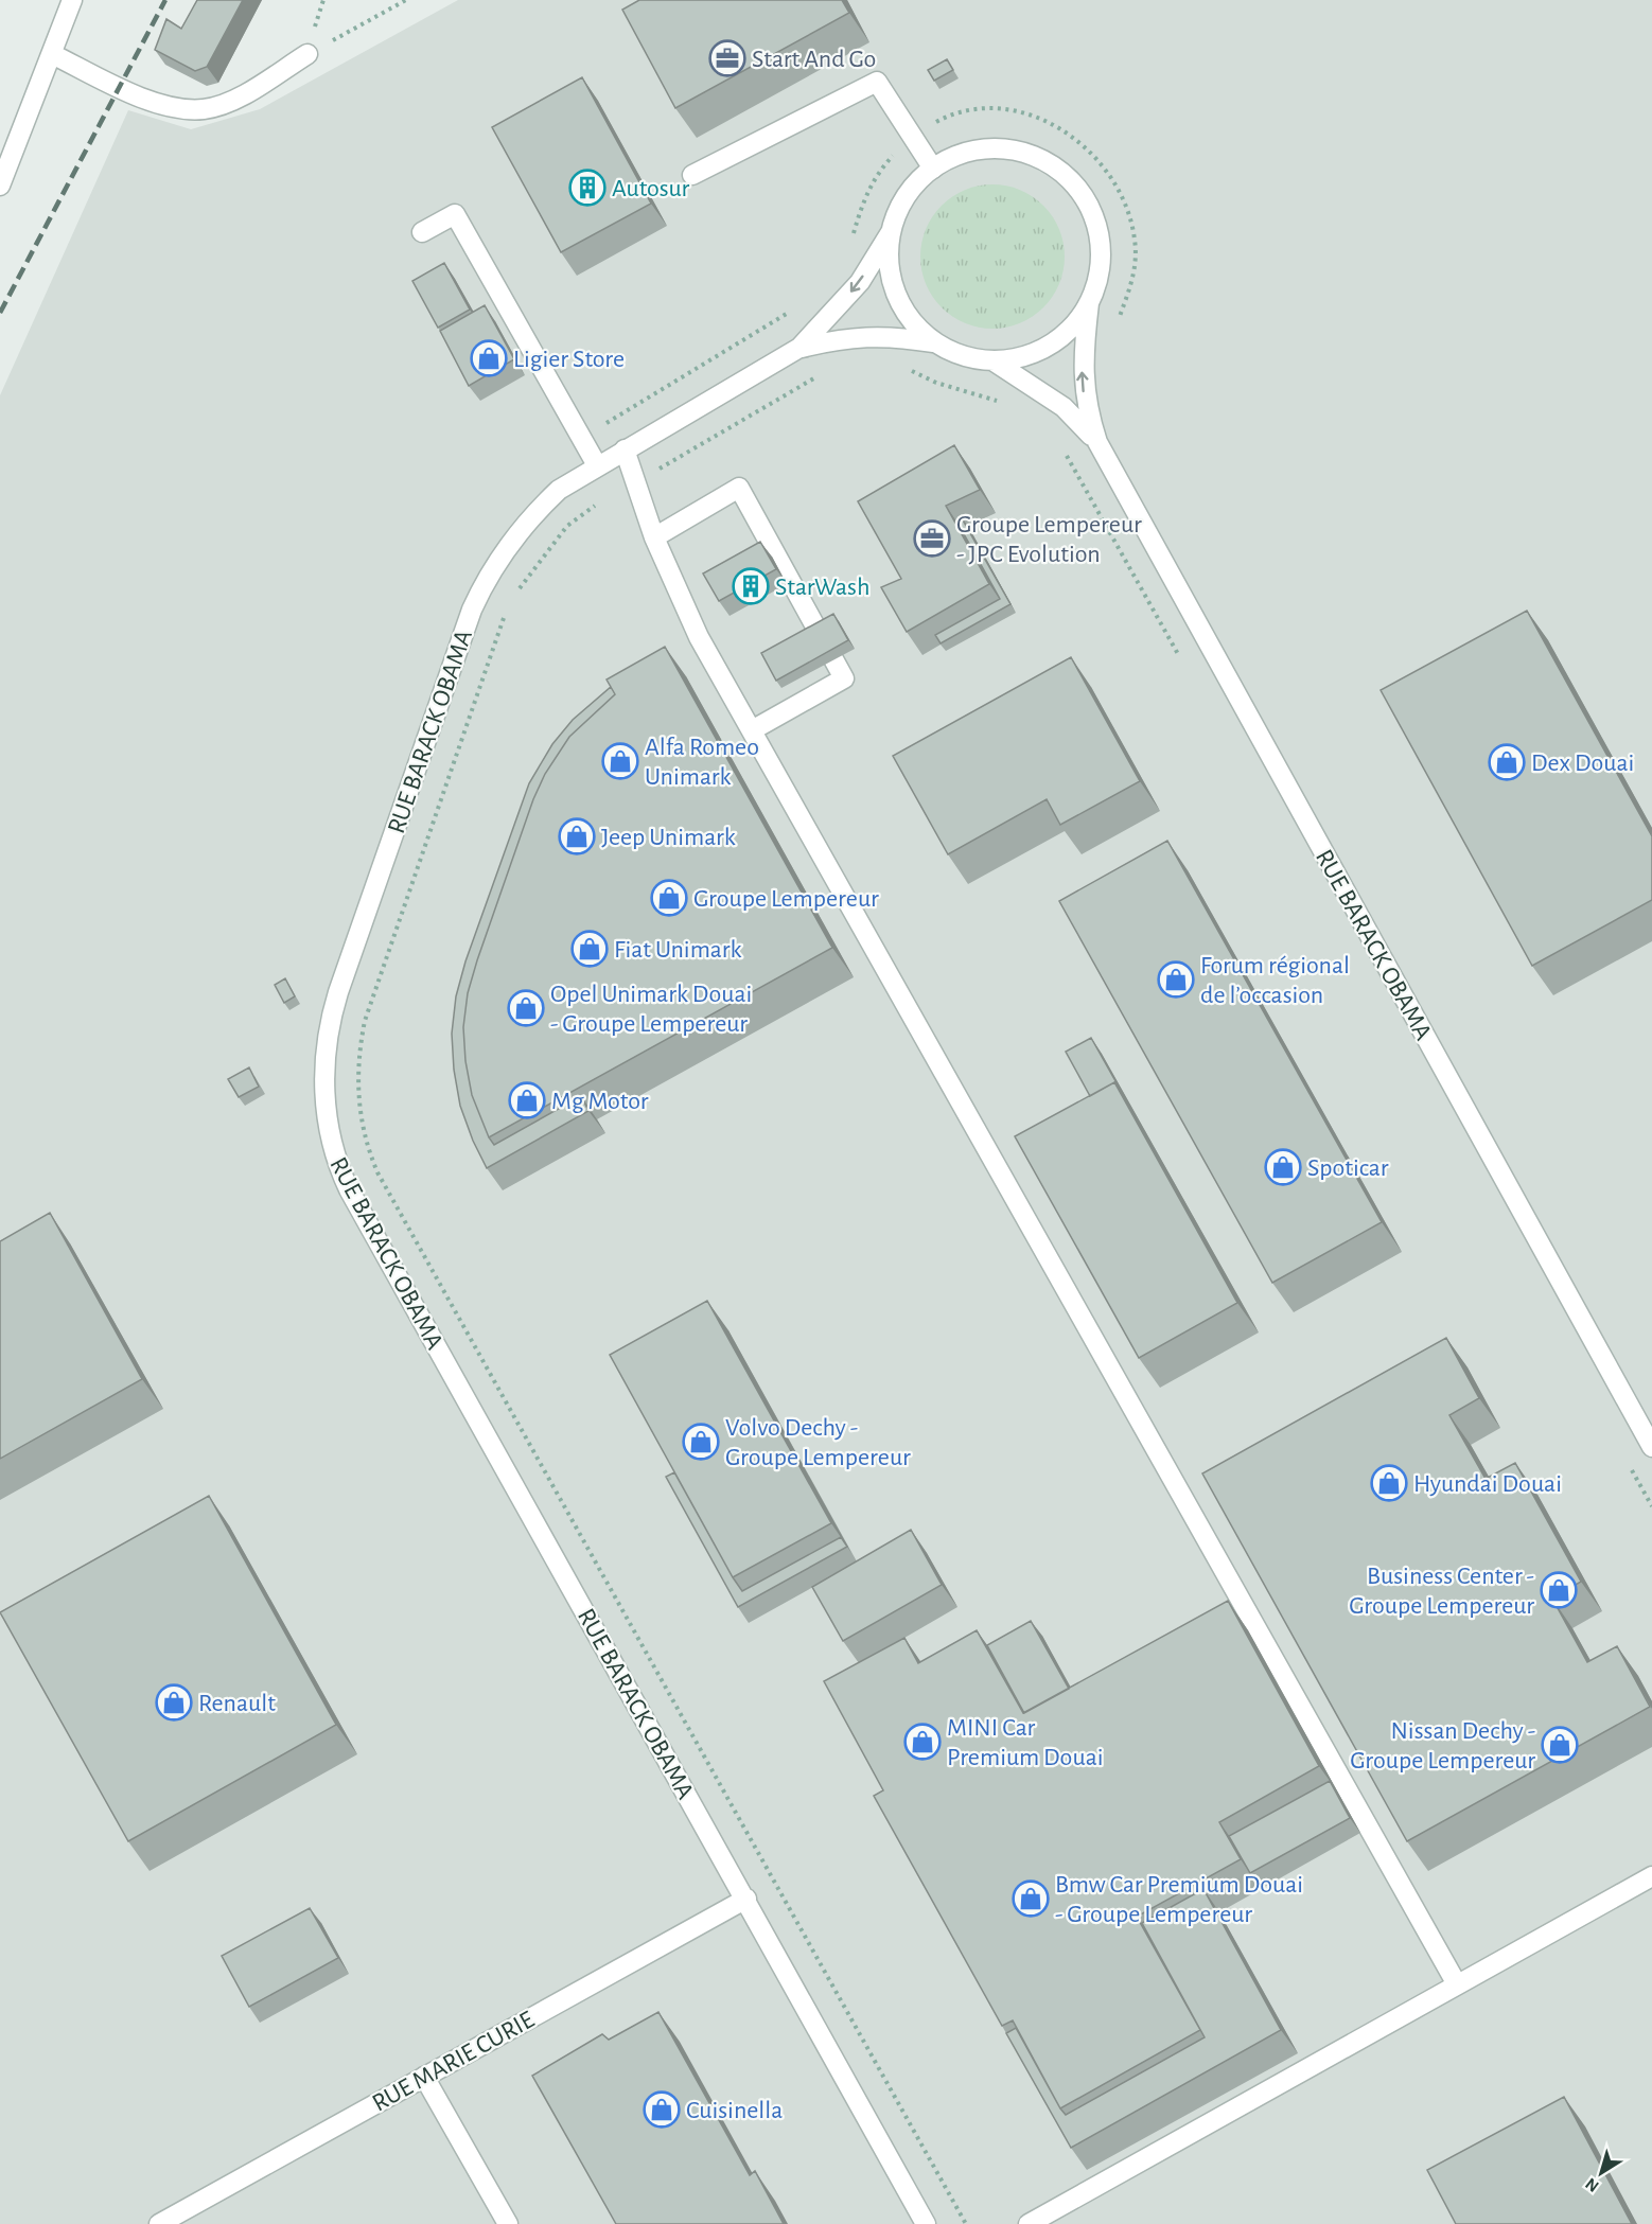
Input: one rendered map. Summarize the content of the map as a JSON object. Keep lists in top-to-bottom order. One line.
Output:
{"streets":{"street":["RUE BARACK OBAMA","RUE MARIE CURIE"]},"crossings":[["RUE BARACK OBAMA","RUE MARIE CURIE"]],"places":{"office":["Start And Go","Groupe Lempereur - JPC Evolution"],"building":["Autosur","StarWash"],"shop":["Ligier Store","Alfa Romeo Unimark","Dex Douai","Jeep Unimark","Groupe Lempereur","Fiat Unimark","Forum régional de l’occasion","Opel Unimark Douai - Groupe Lempereur","Mg Motor","Spoticar","Volvo Dechy - Groupe Lempereur","Hyundai Douai","Business Center - Groupe Lempereur","Renault","MINI Car Premium Douai","Nissan Dechy - Groupe Lempereur","Bmw Car Premium Douai - Groupe Lempereur","Cuisinella"]},"north":"bottom left"}
